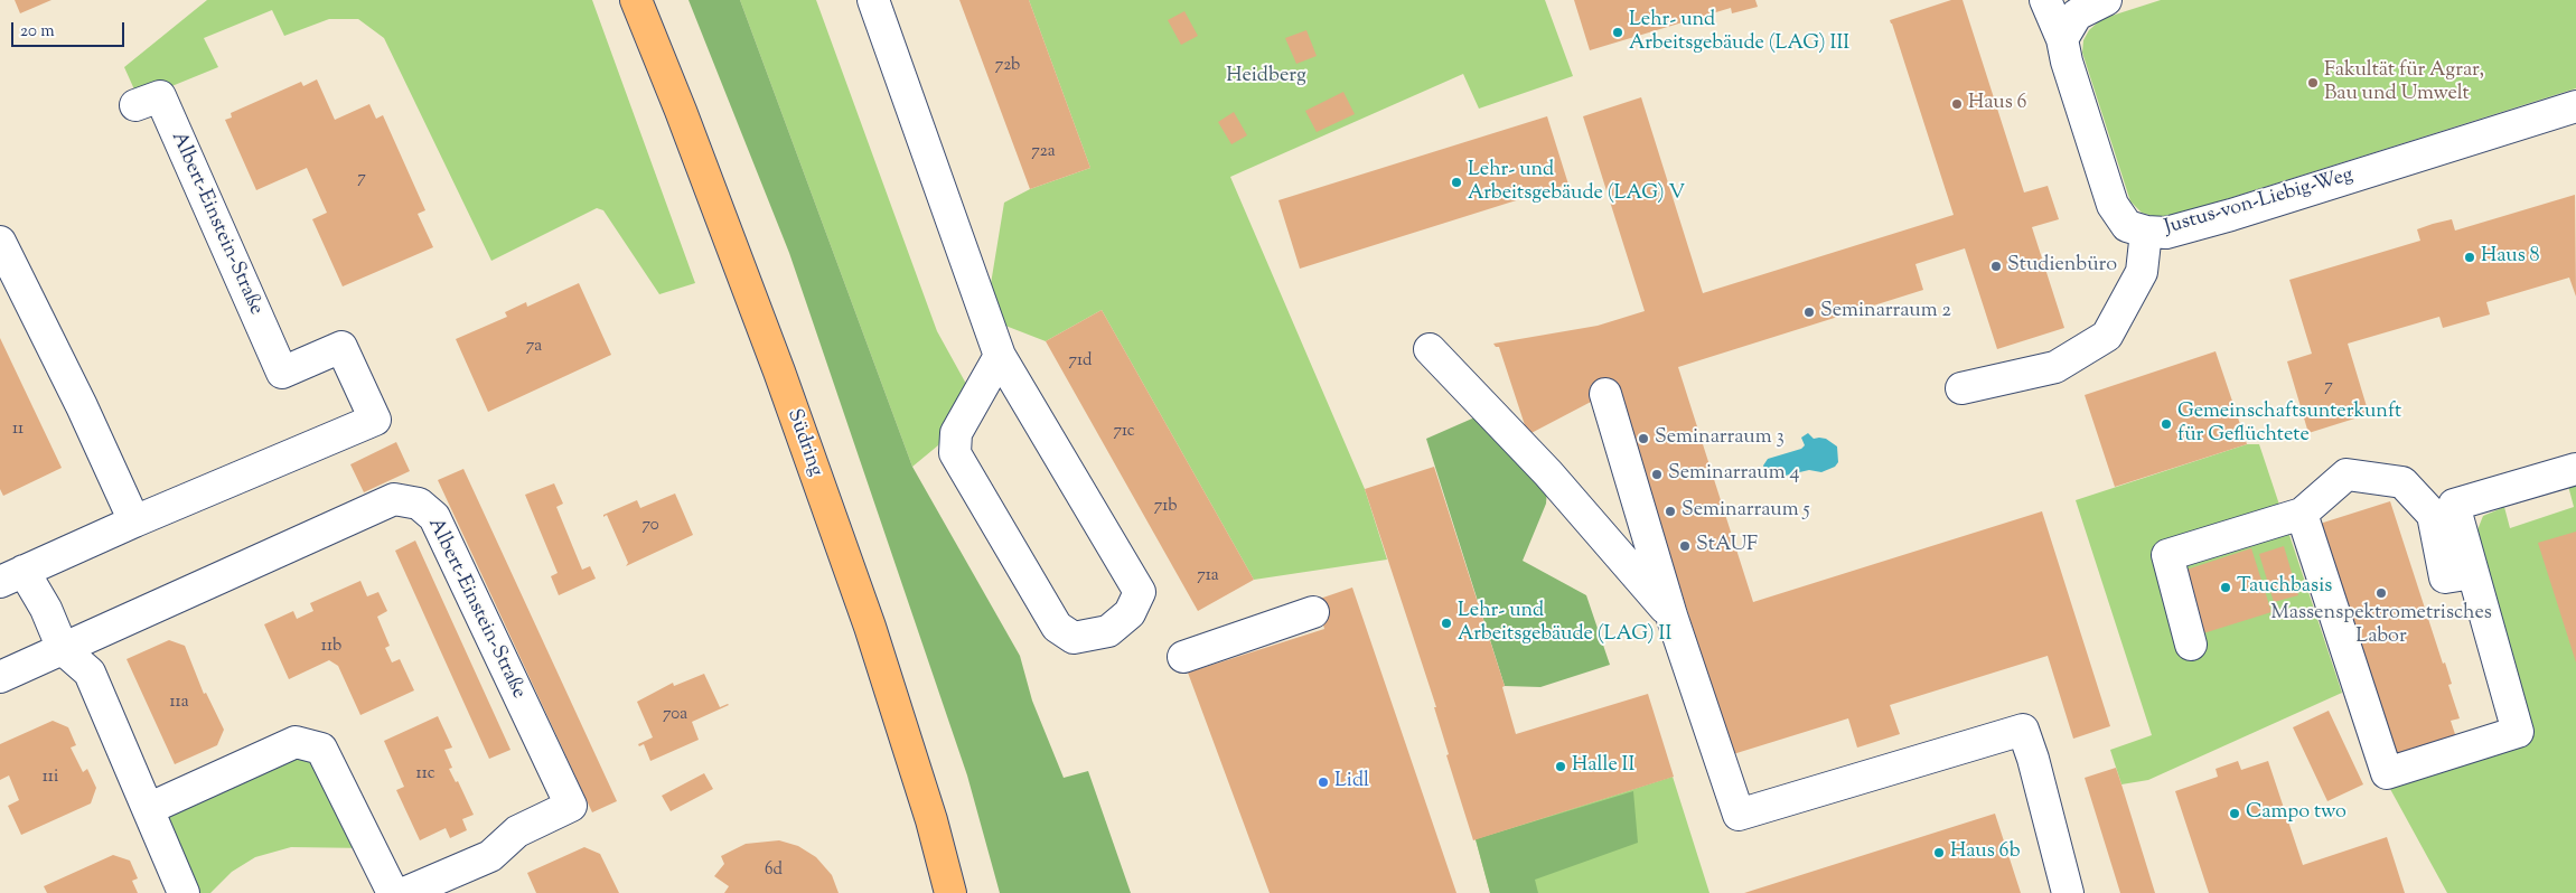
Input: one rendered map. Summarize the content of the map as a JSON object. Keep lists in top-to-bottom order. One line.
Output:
{"streets":{"main road":["Südring"],"street":["Justus-von-Liebig-Weg","Albert-Einstein-Straße"]},"parks":["Heidberg"],"places":["Lehr- und Arbeitsgebäude (LAG) III","Fakultät für Agrar, Bau und Umwelt","Haus 6","Lehr- und Arbeitsgebäude (LAG) V","Haus 8","Studienbüro","Seminarraum 2","Gemeinschaftsunterkunft für Geflüchtete","Seminarraum 3","Seminarraum 4","Seminarraum 5","StAUF","Tauchbasis","Massenspektrometrisches Labor","Lehr- und Arbeitsgebäude (LAG) II","Halle II","Lidl","Campo two","Haus 6b"],"house_numbers":["72b","72a","7","7a","71d","7","11","71c","71b","70","71a","11b","11a","70a","11c","11i","6d"],"scale_bar":"20 m"}
